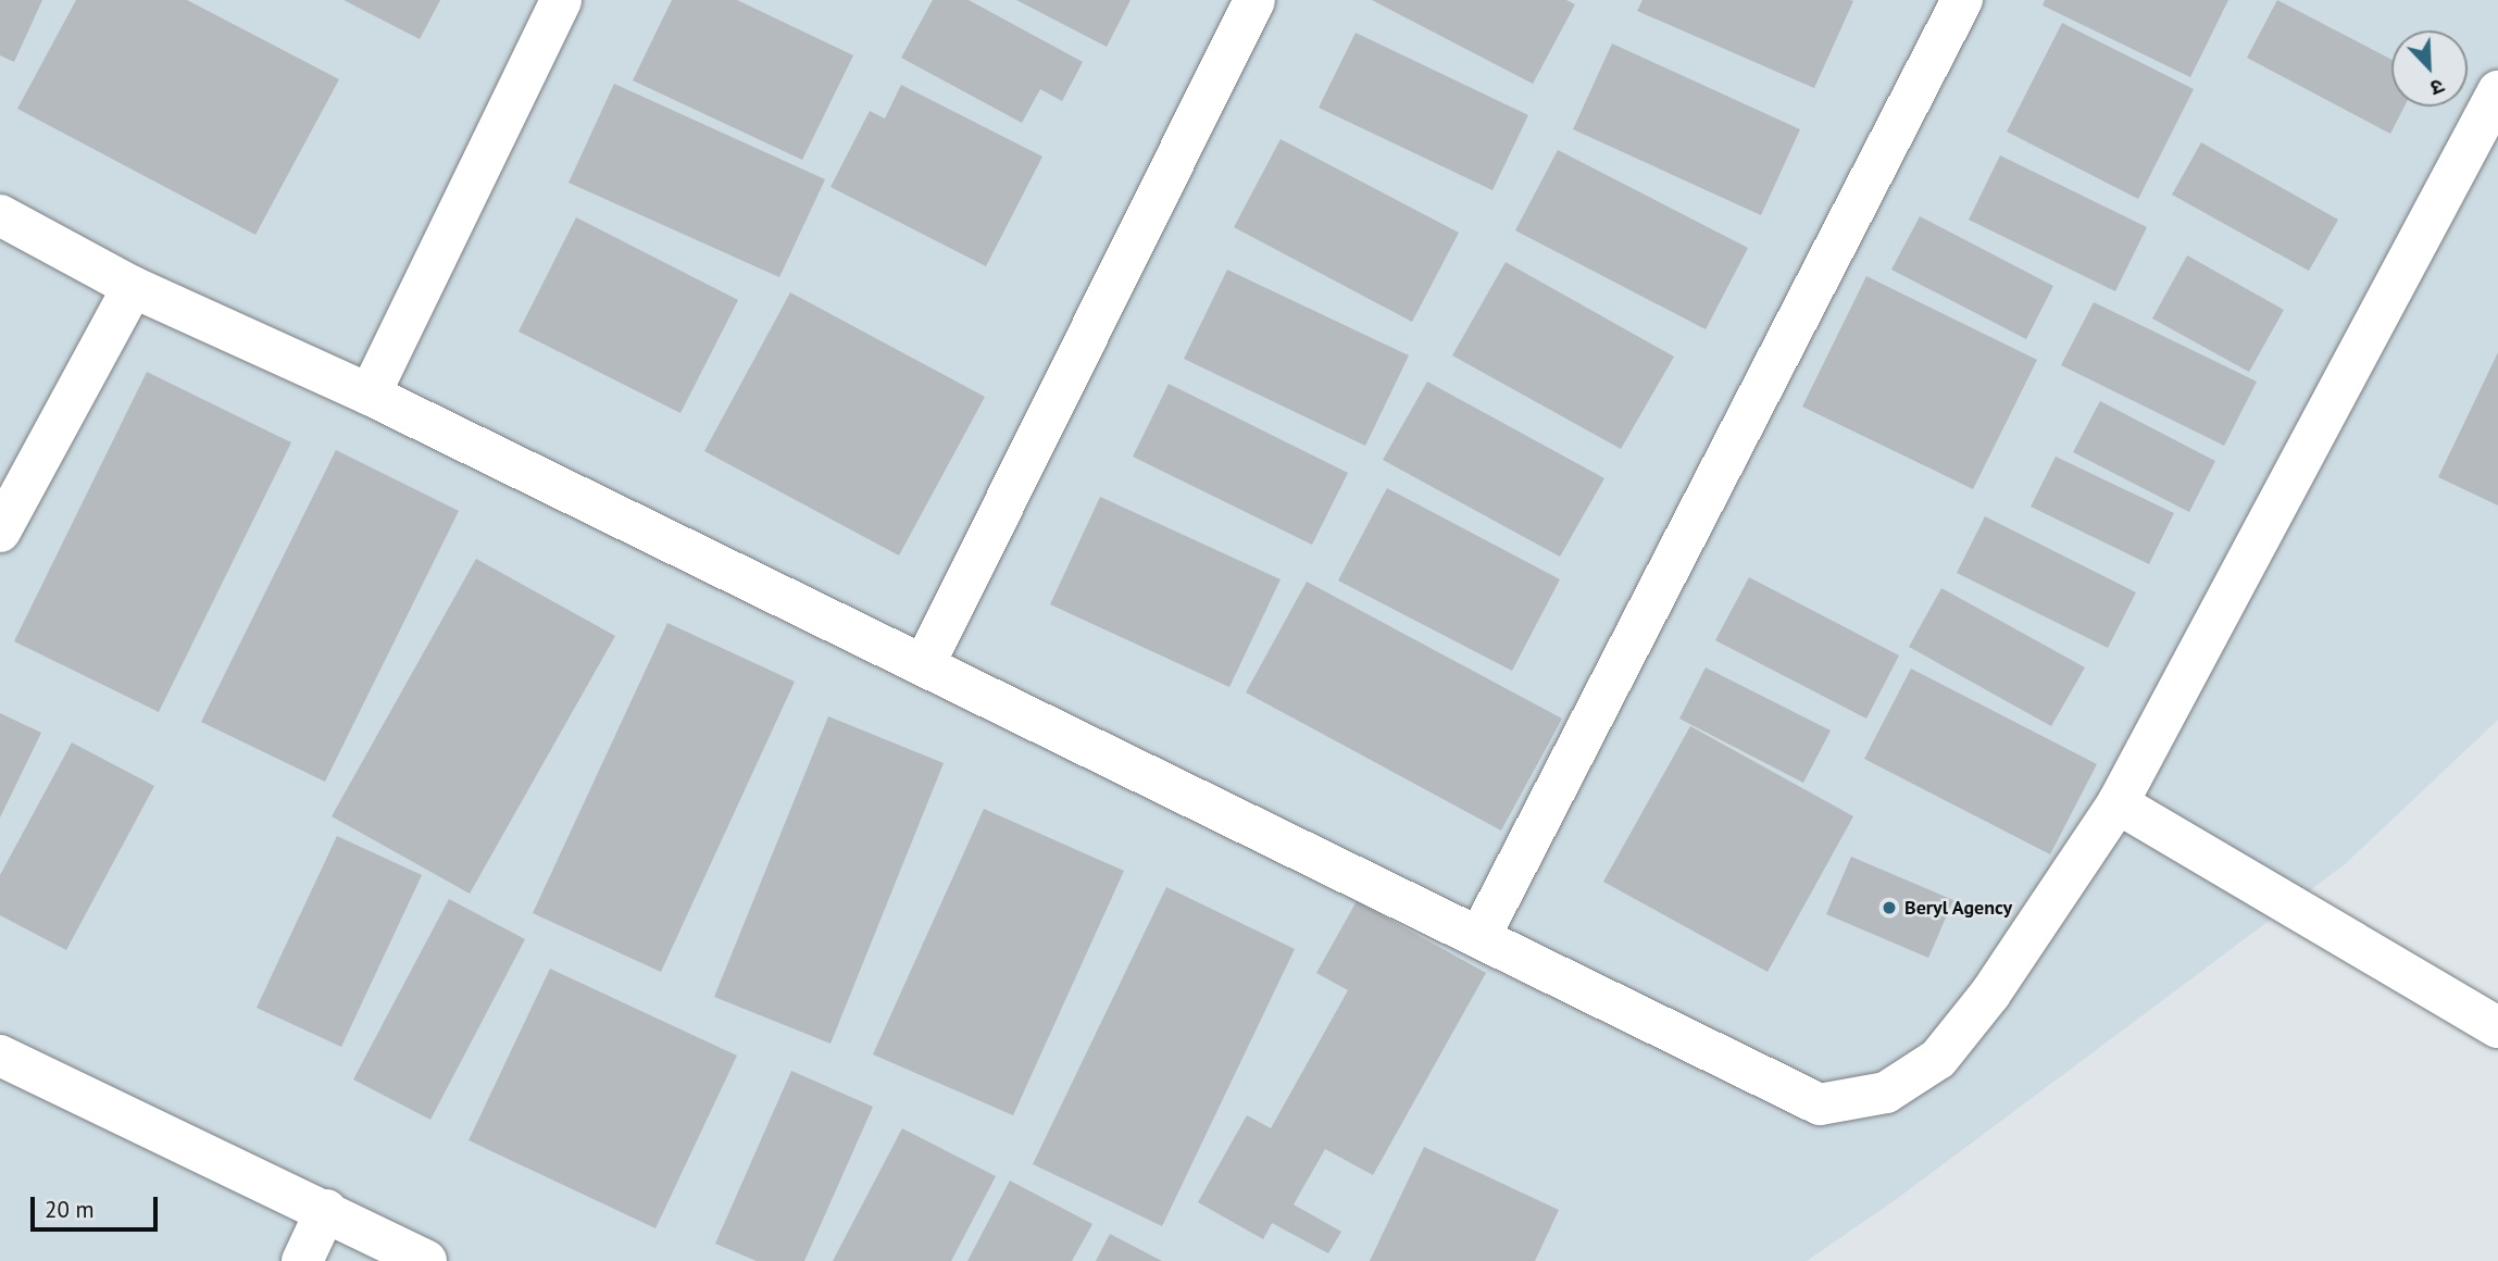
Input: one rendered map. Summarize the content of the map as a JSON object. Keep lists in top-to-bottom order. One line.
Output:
{"places":["Beryl Agency"],"scale_bar":"20 m","north":"bottom right"}
